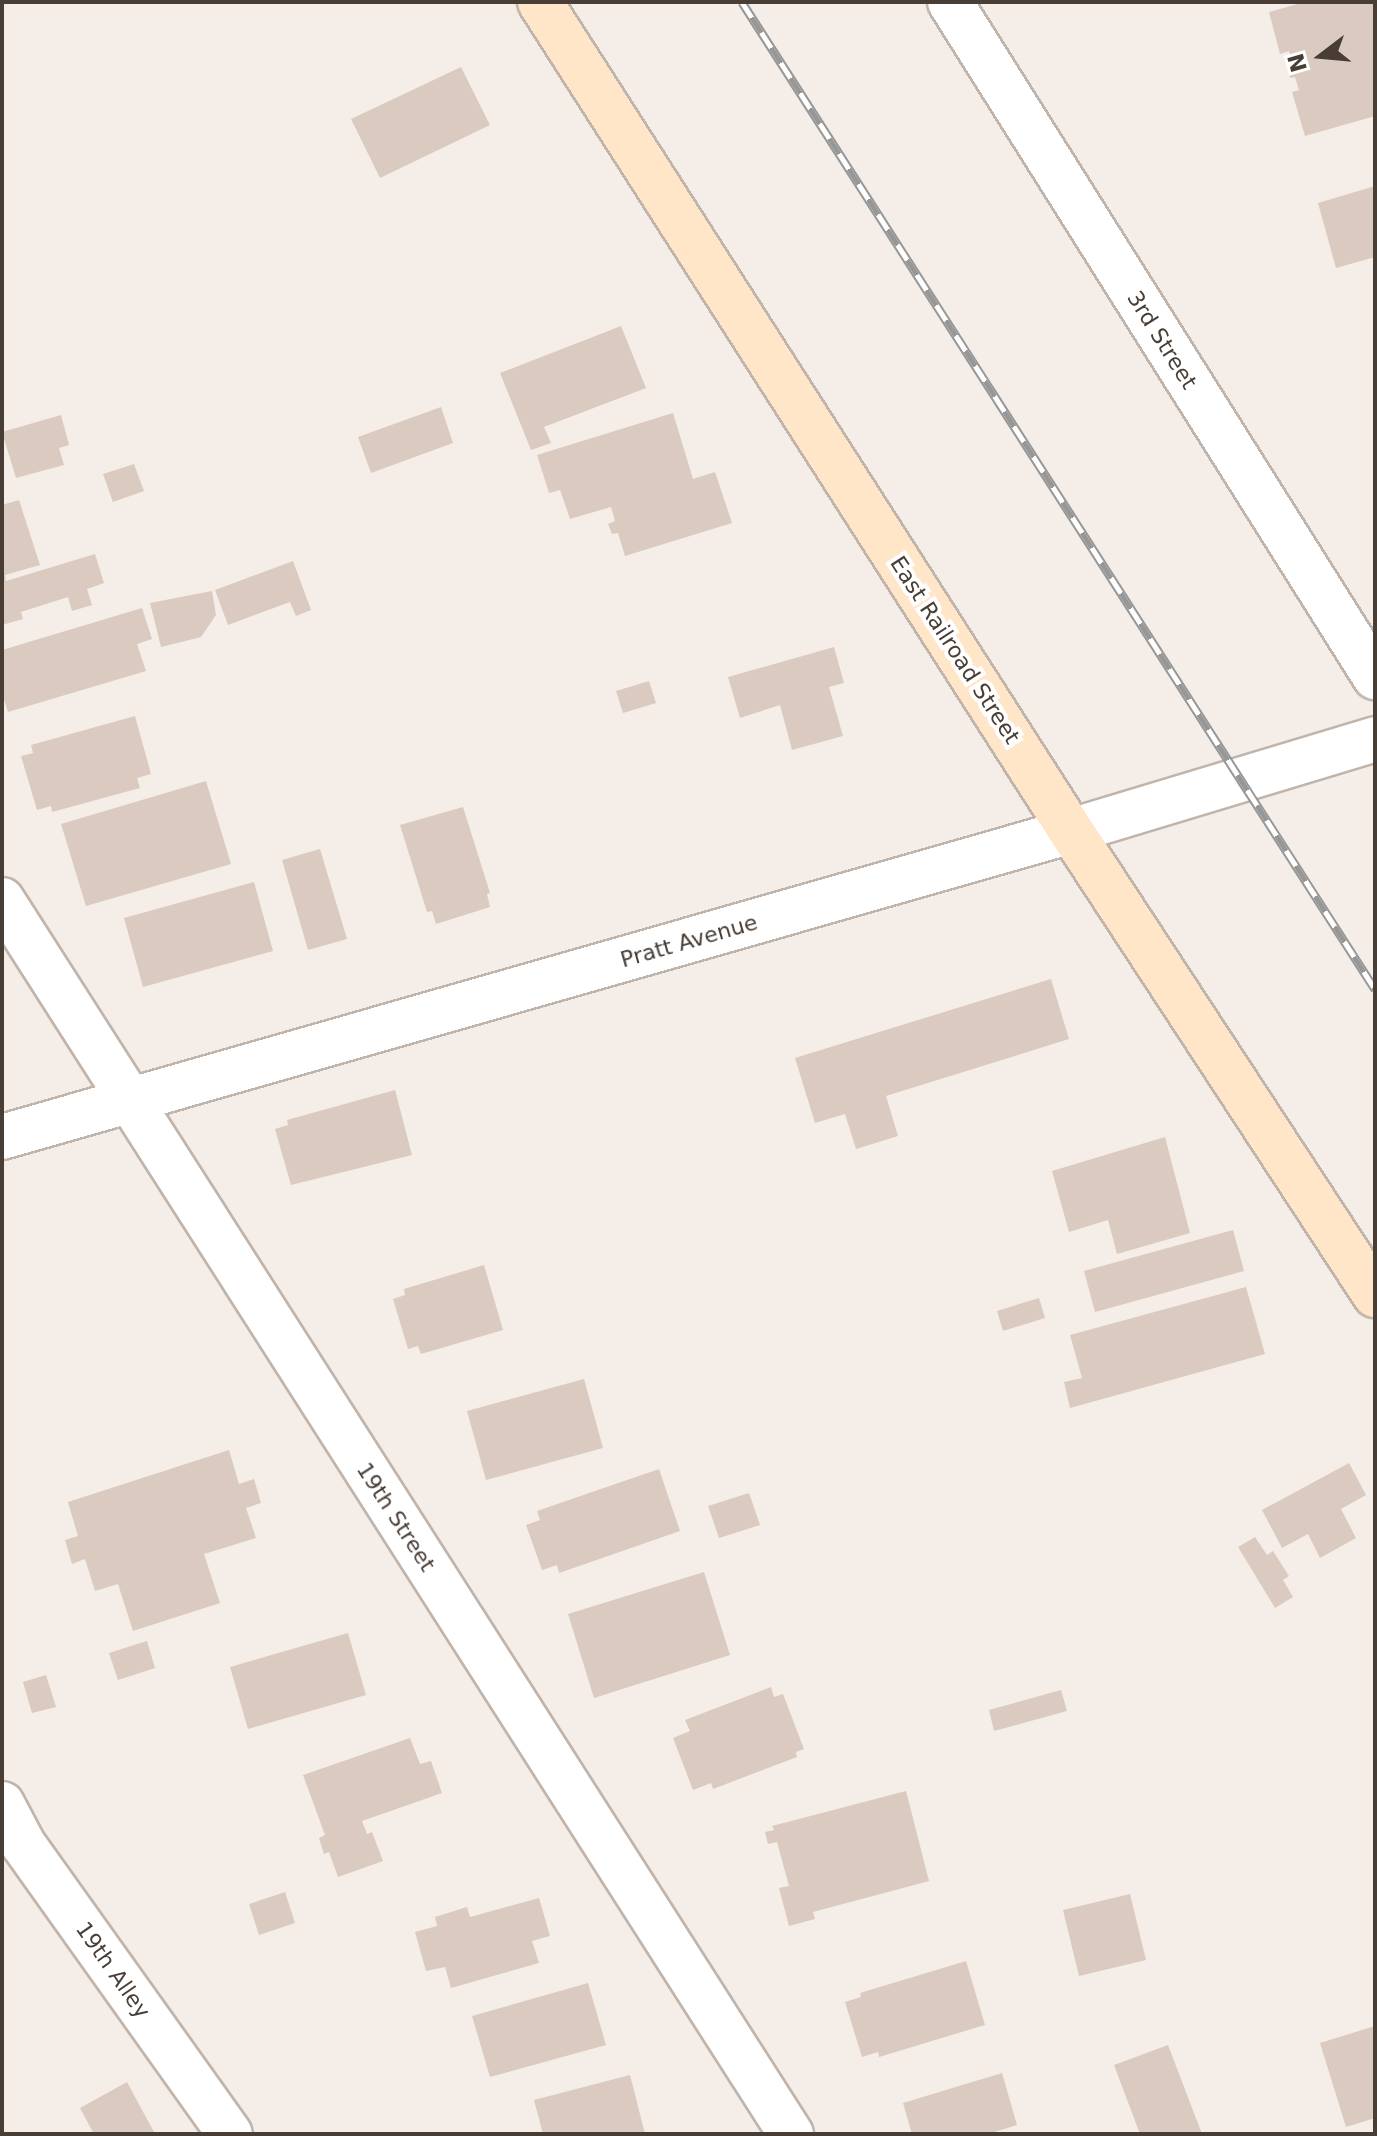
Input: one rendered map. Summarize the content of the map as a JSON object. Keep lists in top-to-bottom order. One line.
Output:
{"streets":{"street":["3rd Street","East Railroad Street","Pratt Avenue","19th Street","19th Alley"]},"crossings":[["East Railroad Street","Pratt Avenue"],["Pratt Avenue","19th Street"]],"north":"left"}
